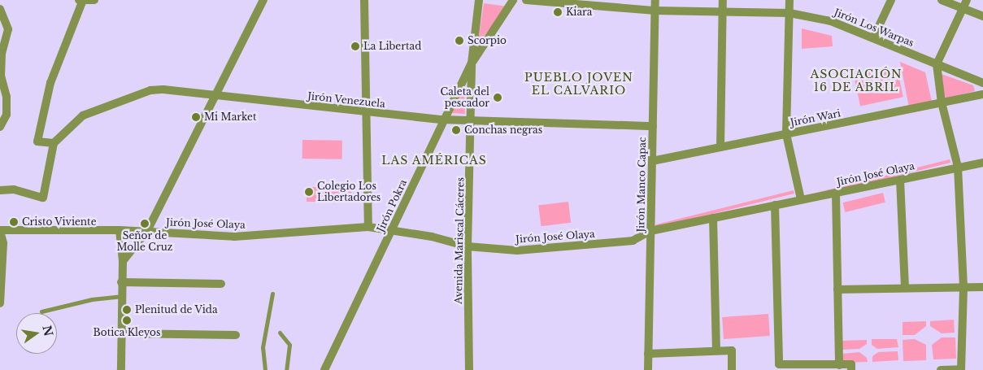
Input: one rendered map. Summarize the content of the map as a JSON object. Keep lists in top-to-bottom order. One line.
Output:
{"streets":{"street":["Jirón Los Warpas","Jirón Venezuela","Jirón Wari","Jirón José Olaya","Jirón Manco Capac","Jirón Pokra","Avenida Mariscal Cáceres"]},"crossings":[["Jirón Los Warpas","Jirón Manco Capac"],["Jirón Venezuela","Jirón Manco Capac"],["Jirón Venezuela","Jirón Pokra"],["Jirón Venezuela","Avenida Mariscal Cáceres"],["Jirón Wari","Jirón Manco Capac"],["Jirón José Olaya","Jirón Manco Capac"],["Jirón José Olaya","Jirón Pokra"],["Jirón José Olaya","Avenida Mariscal Cáceres"],["Jirón Pokra","Avenida Mariscal Cáceres"]],"districts":["ASOCIACIÓN 16 DE ABRIL","PUEBLO JOVEN EL CALVARIO","LAS AMÉRICAS"],"places":["Kiara","Scorpio","La Libertad","Caleta del pescador","Mi Market","Conchas negras","Colegio Los Libertadores","Cristo Viviente","Señor de Molle Cruz","Plenitud de Vida","Botica Kleyos"],"north":"right"}
